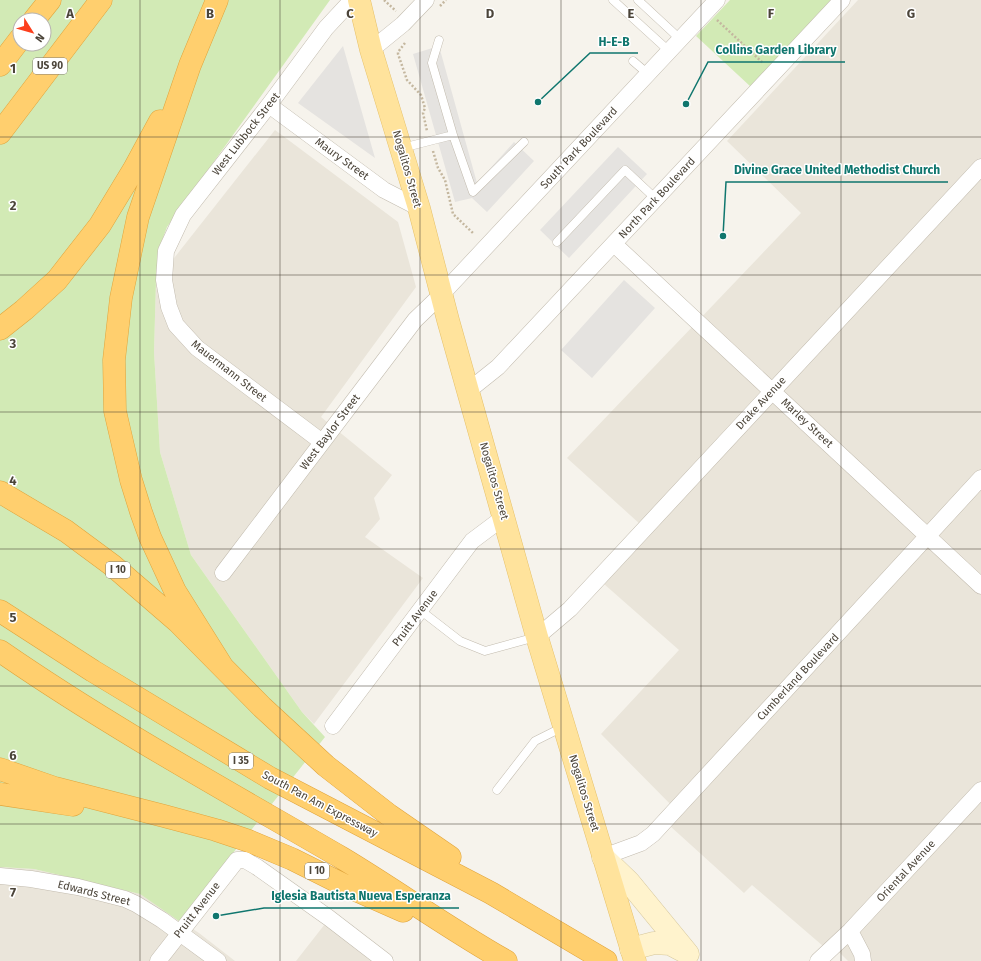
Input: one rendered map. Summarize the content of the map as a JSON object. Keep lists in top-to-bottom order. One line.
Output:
{"streets":{"highway":["US 90","I 10","I 35","South Pan Am Expressway"],"main road":["Nogalitos Street"],"street":["West Lubbock Street","South Park Boulevard","Maury Street","North Park Boulevard","Mauermann Street","Drake Avenue","Marley Street","West Baylor Street","Pruitt Avenue","Cumberland Boulevard","Oriental Avenue","Edwards Street"]},"crossings":[["West Lubbock Street","Maury Street"],["West Lubbock Street","Mauermann Street"],["South Park Boulevard","Nogalitos Street"],["South Park Boulevard","West Baylor Street"],["Maury Street","Nogalitos Street"],["Nogalitos Street","North Park Boulevard"],["Nogalitos Street","Drake Avenue"],["Nogalitos Street","West Baylor Street"],["Nogalitos Street","Pruitt Avenue"],["Nogalitos Street","Cumberland Boulevard"],["North Park Boulevard","Marley Street"],["Mauermann Street","West Baylor Street"],["Drake Avenue","Marley Street"],["Marley Street","Cumberland Boulevard"],["I 10","South Pan Am Expressway"],["Pruitt Avenue","Edwards Street"]],"places":["H-E-B","Collins Garden Library","Divine Grace United Methodist Church","Iglesia Bautista Nueva Esperanza"],"north":"bottom right","grid":{"columns":["A","B","C","D","E","F","G"],"rows":["1","2","3","4","5","6","7"]}}
